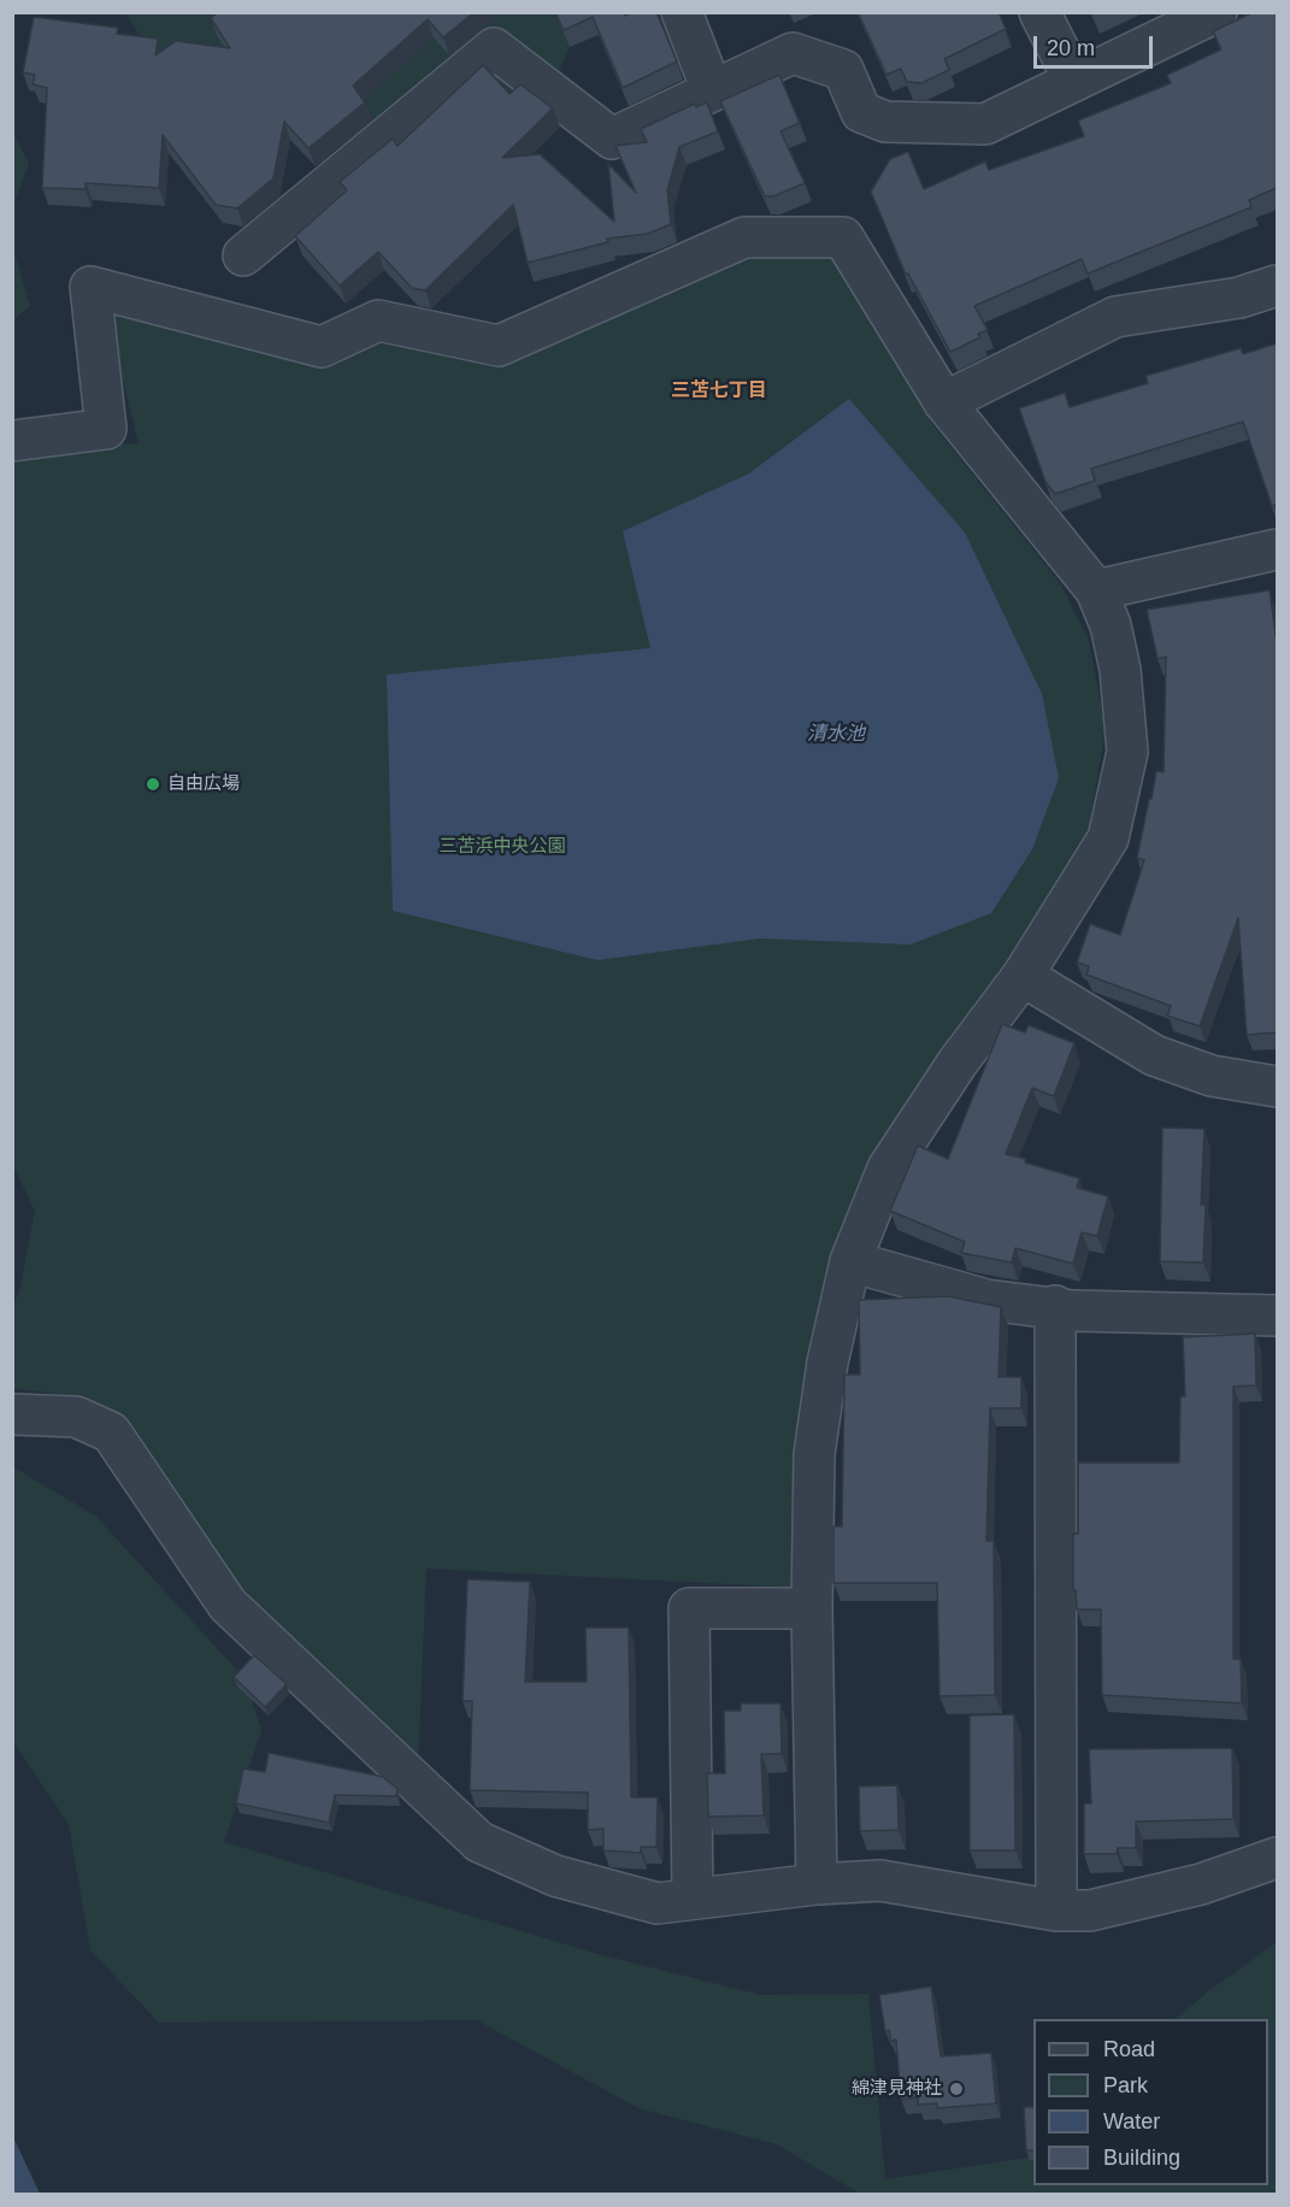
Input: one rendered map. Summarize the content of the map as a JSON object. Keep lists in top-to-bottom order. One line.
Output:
{"districts":["三苫七丁目"],"water":["清水池"],"parks":["三苫浜中央公園"],"places":["自由広場","綿津見神社"],"legend":["Road","Park","Water","Building"],"scale_bar":"20 m"}
